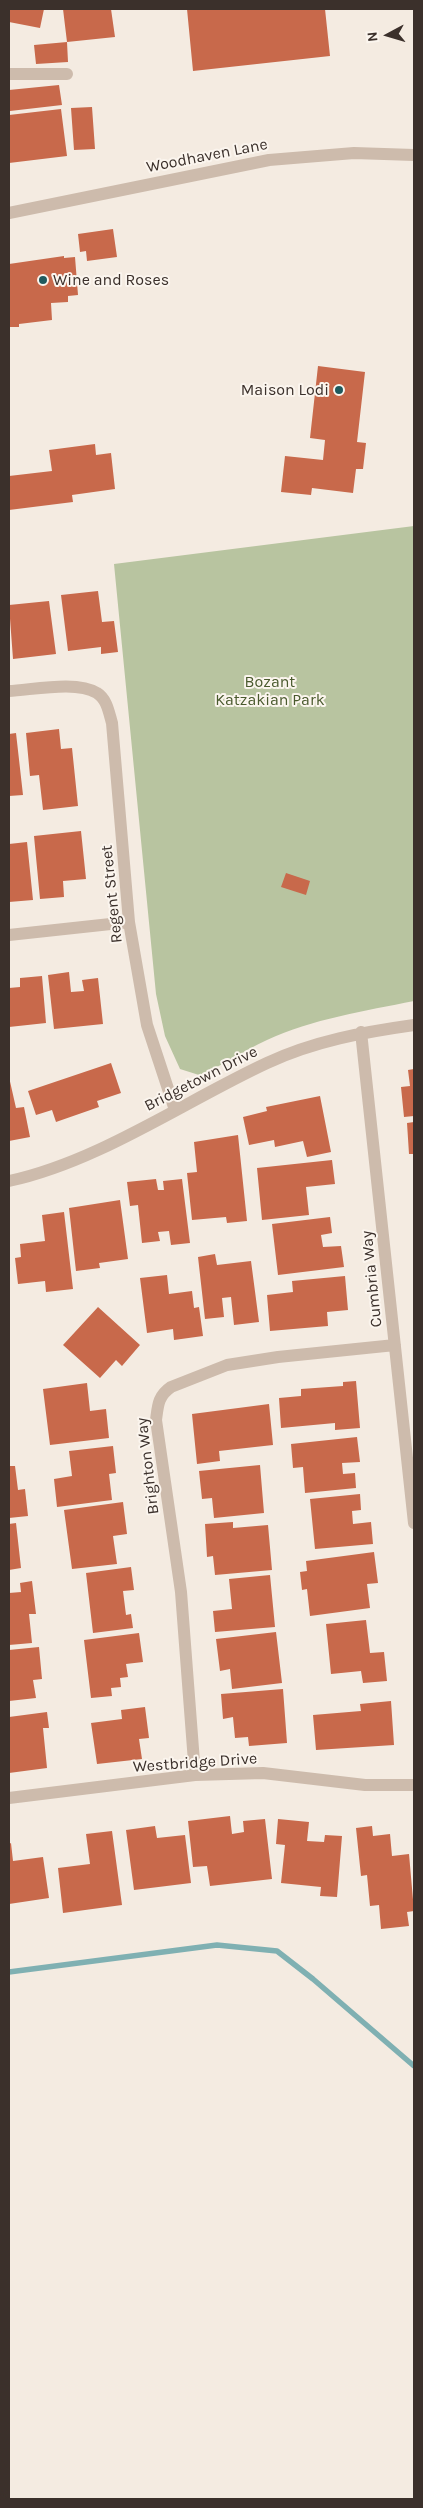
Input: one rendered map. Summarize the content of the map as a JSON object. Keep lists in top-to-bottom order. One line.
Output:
{"streets":{"street":["Woodhaven Lane","Regent Street","Bridgetown Drive","Cumbria Way","Brighton Way","Westbridge Drive"]},"crossings":[["Regent Street","Bridgetown Drive"],["Bridgetown Drive","Cumbria Way"],["Cumbria Way","Brighton Way"],["Brighton Way","Westbridge Drive"]],"parks":["Bozant Katzakian Park"],"places":["Wine and Roses","Maison Lodi"],"north":"left"}
